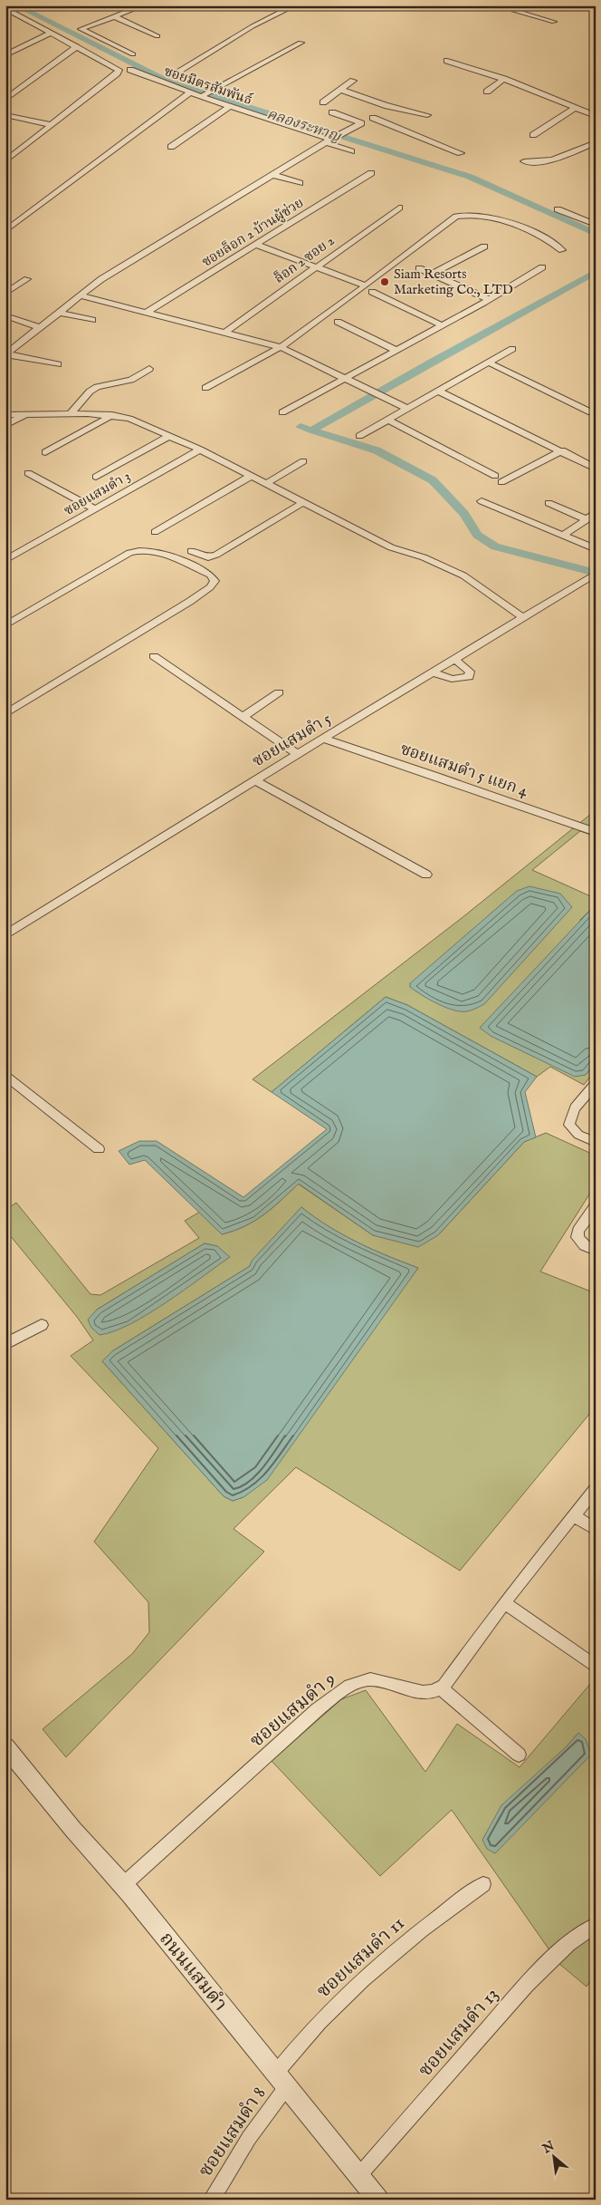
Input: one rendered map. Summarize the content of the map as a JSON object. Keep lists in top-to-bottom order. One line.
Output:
{"streets":{"street":["ซอยมิตรสัมพันธ์","ซอยล็อก 2 บ้านผู้ช่วย","ล็อก 2 ซอย 2","ซอยแสมดำ 3","ซอยแสมดำ 5","ซอยแสมดำ 5 แยก 4","ซอยแสมดำ 9","ซอยแสมดำ 11","ถนนแสมดำ","ซอยแสมดำ 13","ซอยแสมดำ 8"]},"crossings":[["ซอยแสมดำ 5","ซอยแสมดำ 5 แยก 4"],["ซอยแสมดำ 9","ถนนแสมดำ"],["ซอยแสมดำ 11","ถนนแสมดำ"],["ซอยแสมดำ 11","ซอยแสมดำ 8"],["ถนนแสมดำ","ซอยแสมดำ 13"],["ถนนแสมดำ","ซอยแสมดำ 8"]],"water":["คลองระหาญ"],"places":["Siam Resorts Marketing Co., LTD"],"north":"top left"}
